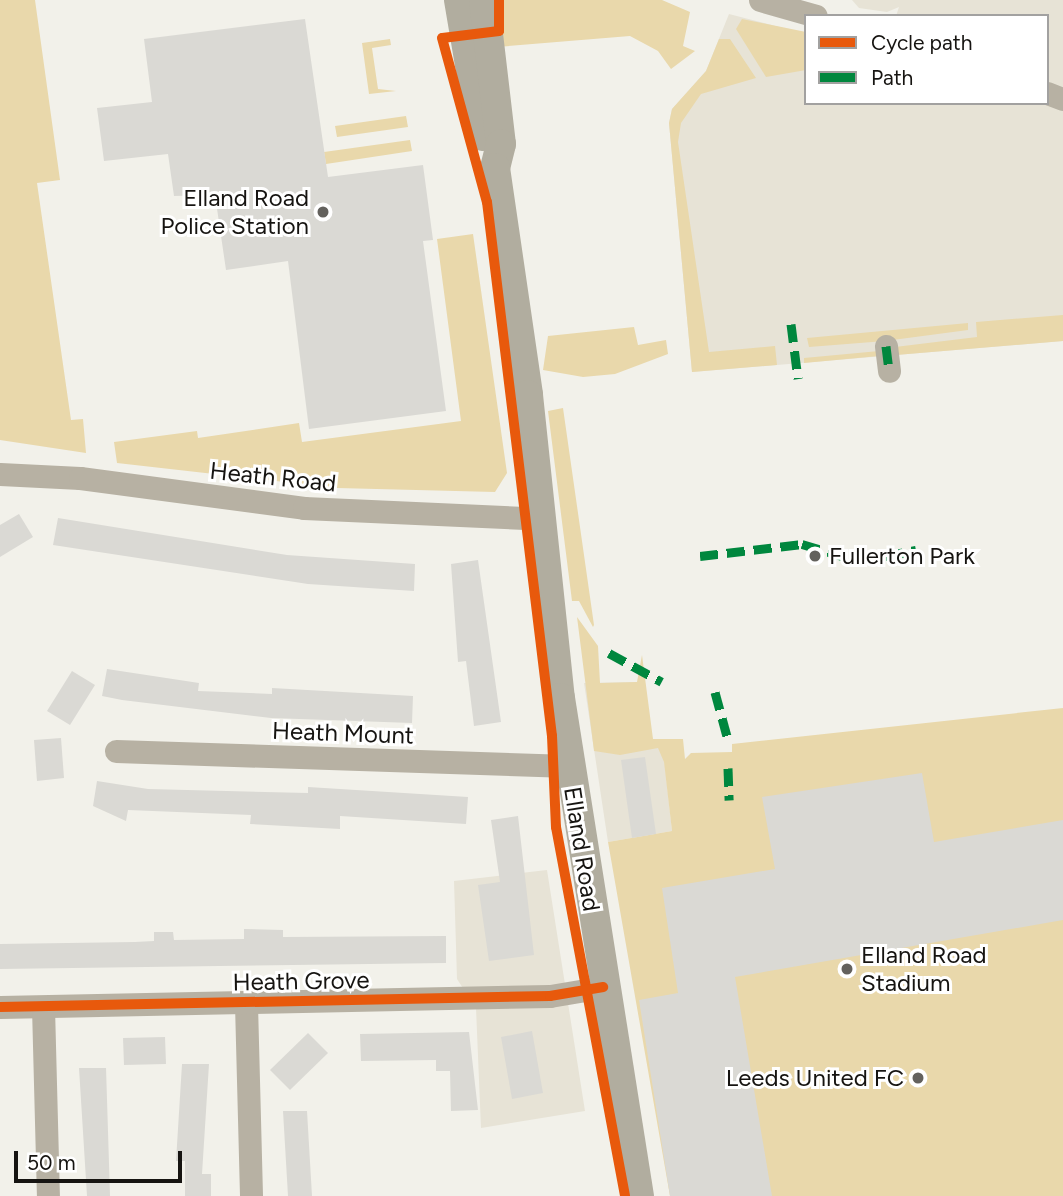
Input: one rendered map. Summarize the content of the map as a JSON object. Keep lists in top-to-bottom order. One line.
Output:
{"streets":{"main road":["Elland Road"],"street":["Heath Road","Heath Mount","Heath Grove"]},"crossings":[["Heath Road","Elland Road"],["Heath Mount","Elland Road"],["Elland Road","Heath Grove"]],"places":["Elland Road Police Station","Fullerton Park","Elland Road Stadium","Leeds United FC"],"legend":["Cycle path","Path"],"scale_bar":"50 m"}
